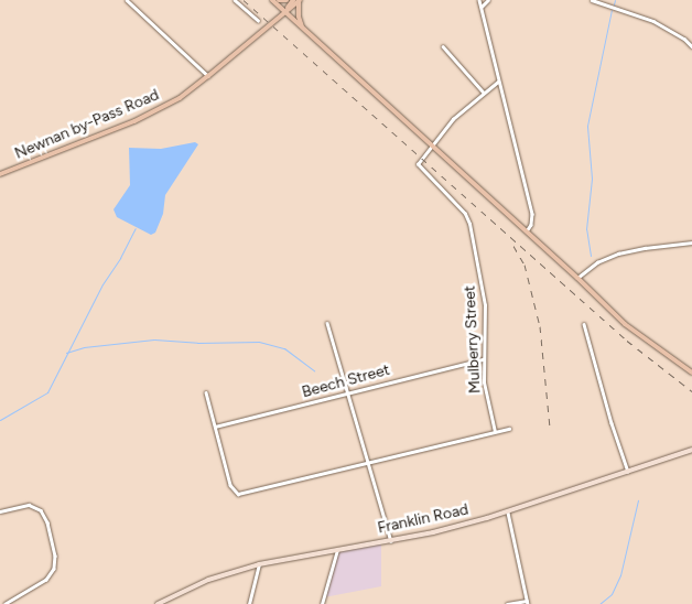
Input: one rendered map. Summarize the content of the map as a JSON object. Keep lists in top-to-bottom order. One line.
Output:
{"streets":{"main road":["Newnan by-Pass Road","Franklin Road"],"street":["Mulberry Street","Beech Street"]},"crossings":[["Mulberry Street","Beech Street"]]}
